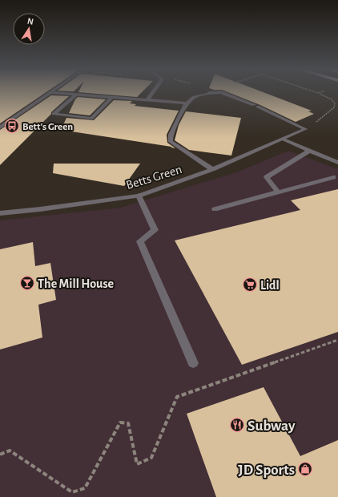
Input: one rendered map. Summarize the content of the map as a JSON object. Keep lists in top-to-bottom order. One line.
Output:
{"streets":{"street":["Betts Green"]},"places":{"bus stop":["Bett's Green"],"bar":["The Mill House"],"supermarket":["Lidl"],"restaurant":["Subway"],"shop":["JD Sports"]},"north":"top"}
